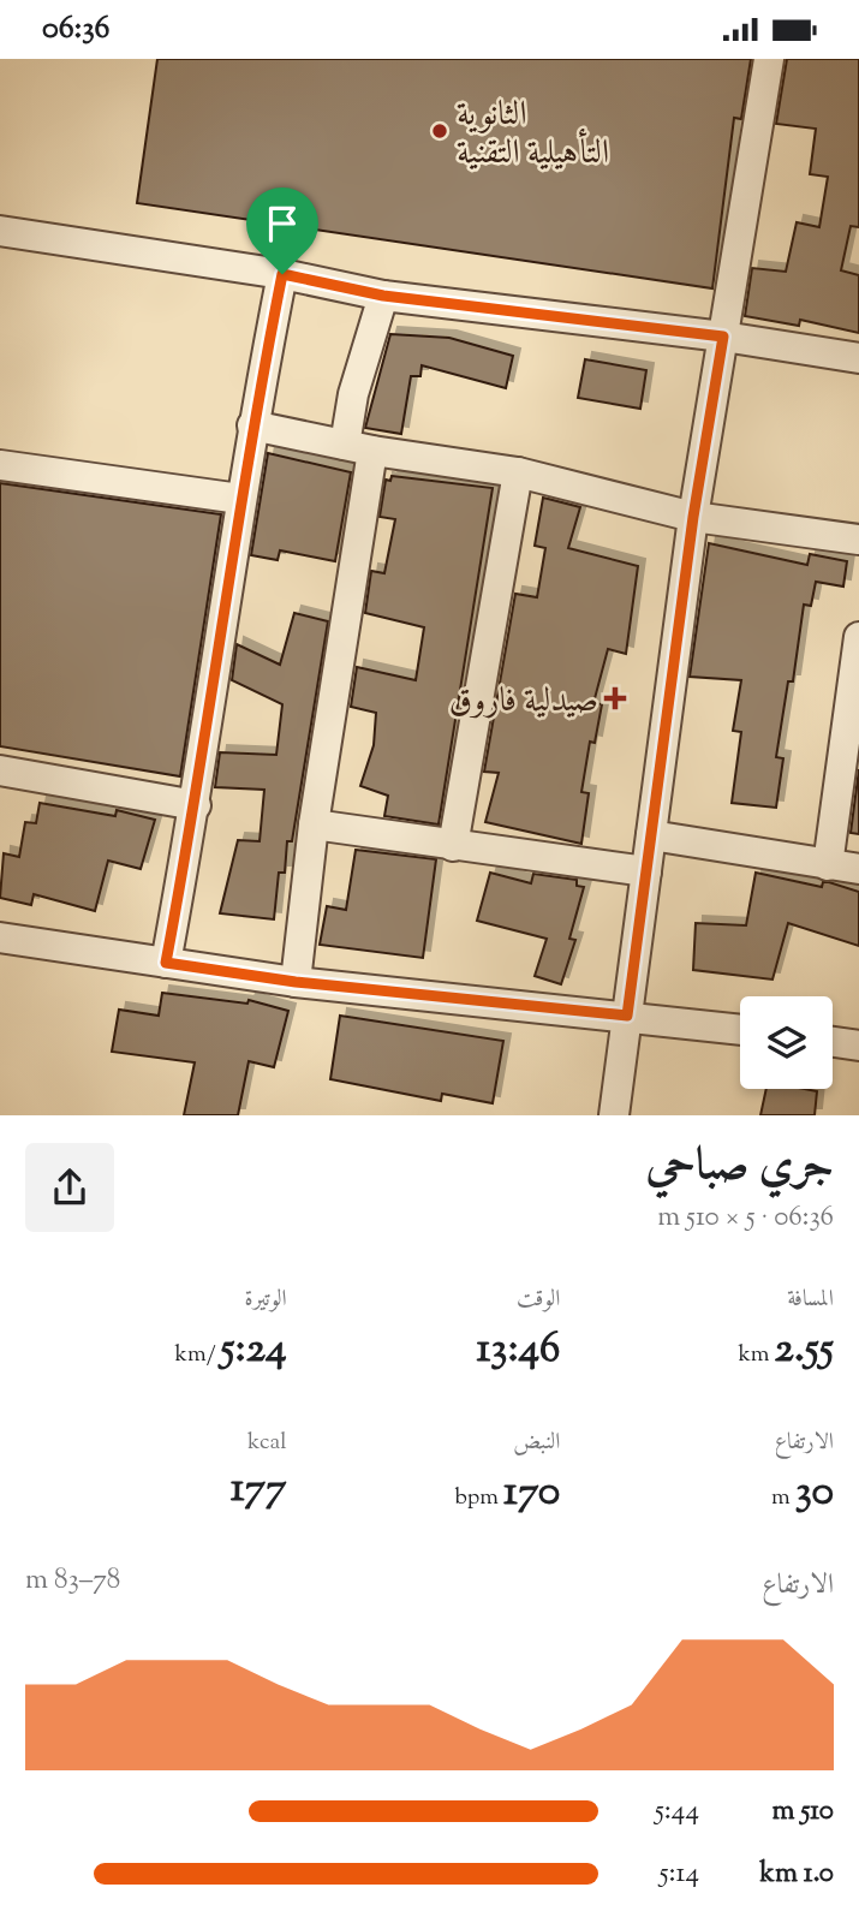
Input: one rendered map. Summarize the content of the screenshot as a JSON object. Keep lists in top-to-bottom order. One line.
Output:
{"places":{"other":["الثانوية التأهيلية التقنية"],"health":["صيدلية فاروق"]},"page":{"status":"06:36","heading":["جري صباحي","06:36 · 5 × 510 m"],"stats":[["المسافة","2.55 km"],["الوقت","13:46"],["الوتيرة","5:24 /km"],["الارتفاع","30 m"],["النبض","170 bpm"],["kcal","177"]],"chart":["الارتفاع","78–83 m"],"list":[{"name":"510 m","note":"5:44"},{"name":"1.0 km","note":"5:14"}]}}
